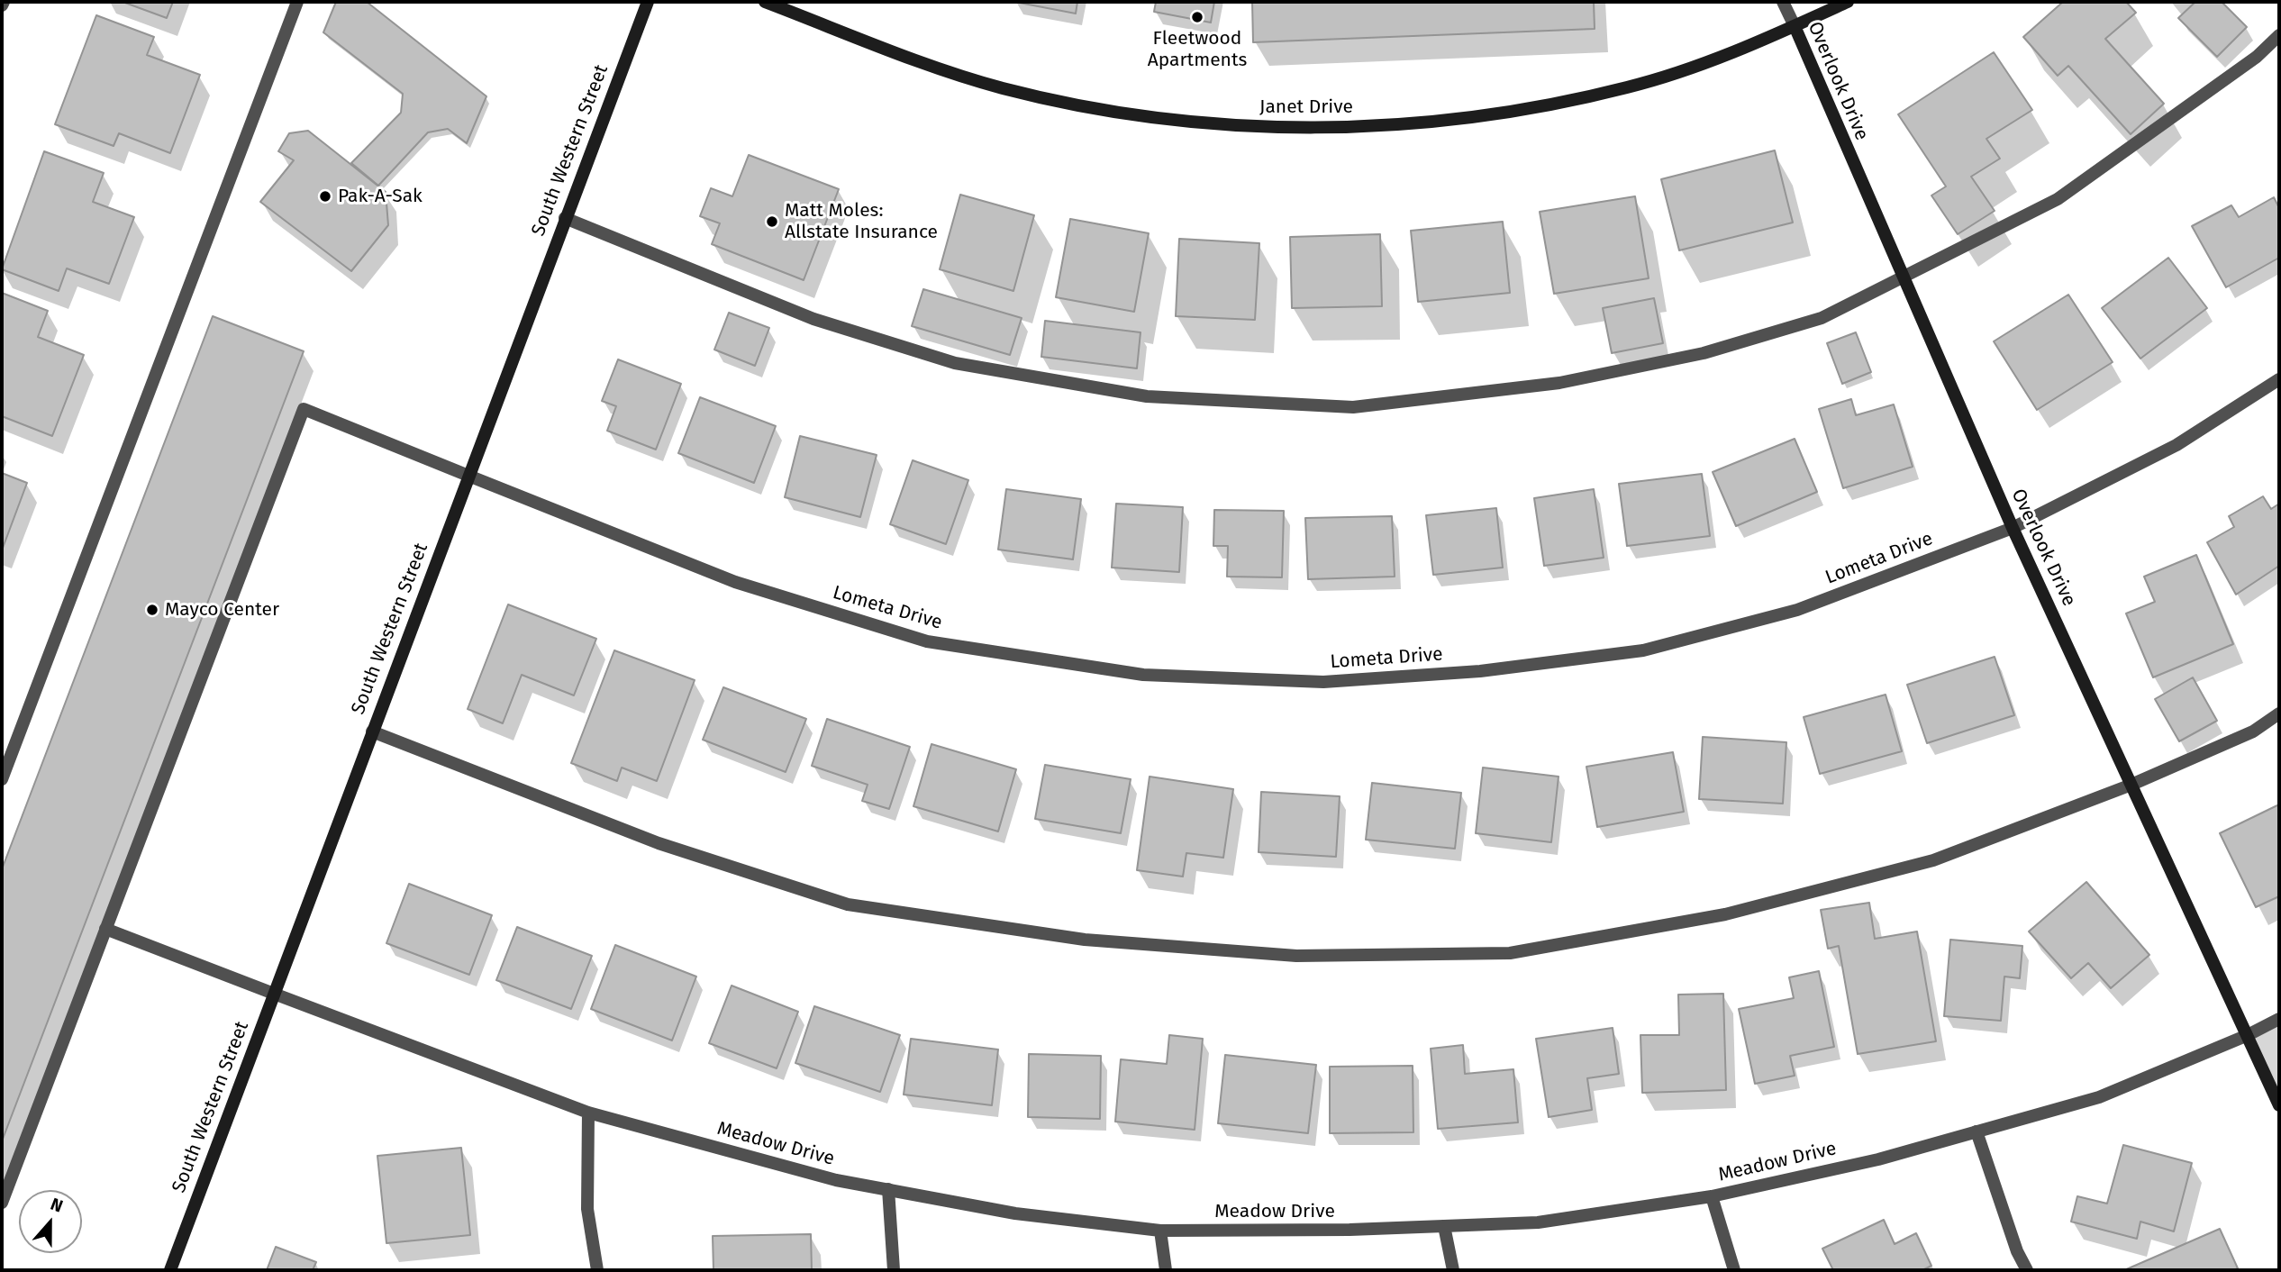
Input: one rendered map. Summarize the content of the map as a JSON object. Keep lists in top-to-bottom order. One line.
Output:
{"streets":{"street":["Overlook Drive","Janet Drive","South Western Street","Lometa Drive","Meadow Drive"]},"crossings":[["Overlook Drive","Janet Drive"],["Overlook Drive","Lometa Drive"],["Overlook Drive","Meadow Drive"],["South Western Street","Lometa Drive"],["South Western Street","Meadow Drive"],["Lometa Drive","Meadow Drive"]],"places":["Fleetwood Apartments","Pak-A-Sak","Matt Moles: Allstate Insurance","Mayco Center"],"north":"top"}
